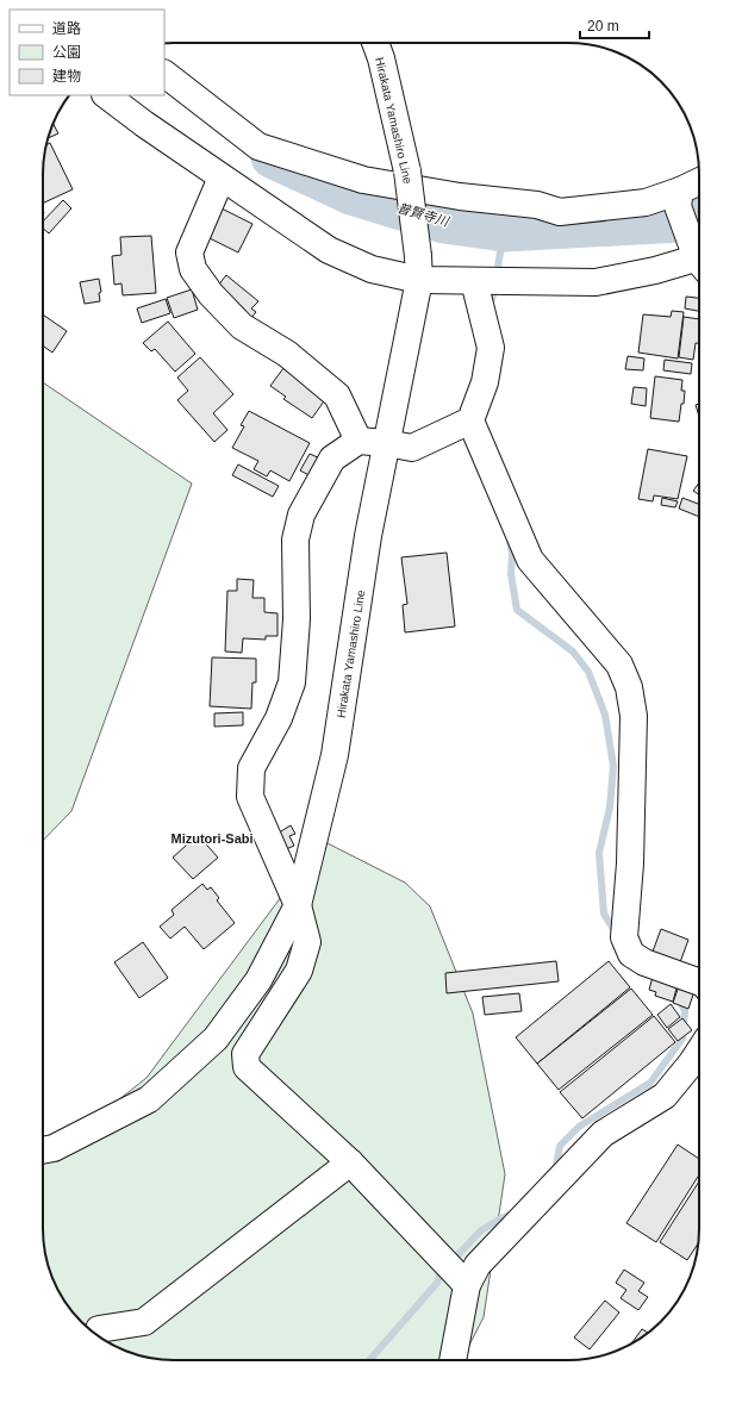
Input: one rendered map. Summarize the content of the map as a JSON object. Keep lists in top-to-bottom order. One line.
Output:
{"streets":{"street":["Hirakata Yamashiro Line"]},"districts":["Mizutori-Sabi"],"water":["普賢寺川"],"legend":["道路","公園","建物"],"scale_bar":"20 m"}
